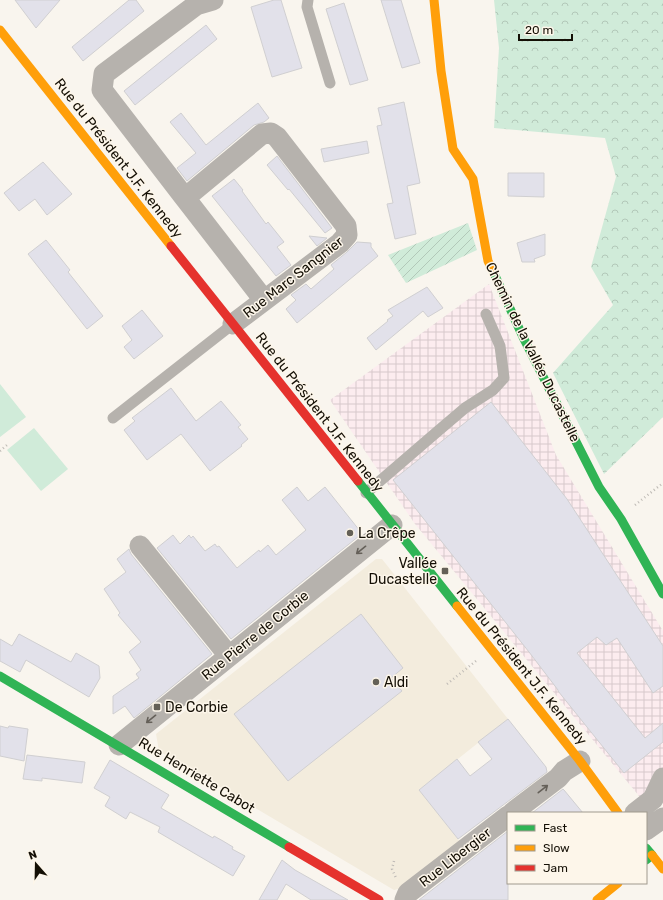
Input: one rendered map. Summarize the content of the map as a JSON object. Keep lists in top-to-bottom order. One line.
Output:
{"streets":{"street":["Rue du Président J.F. Kennedy","Rue Marc Sangnier","Chemin de la Vallée Ducastelle","Rue Pierre de Corbie","Rue Henriette Cabot","Rue Libergier"]},"crossings":[["Rue du Président J.F. Kennedy","Rue Marc Sangnier"],["Rue du Président J.F. Kennedy","Rue Pierre de Corbie"],["Rue Pierre de Corbie","Rue Henriette Cabot"]],"one_way":["Rue Pierre de Corbie"],"places":{"other":["La Crêpe","Aldi"],"transit":["Vallée Ducastelle","De Corbie"]},"legend":["Fast","Slow","Jam"],"scale_bar":"20 m","north":"top"}
